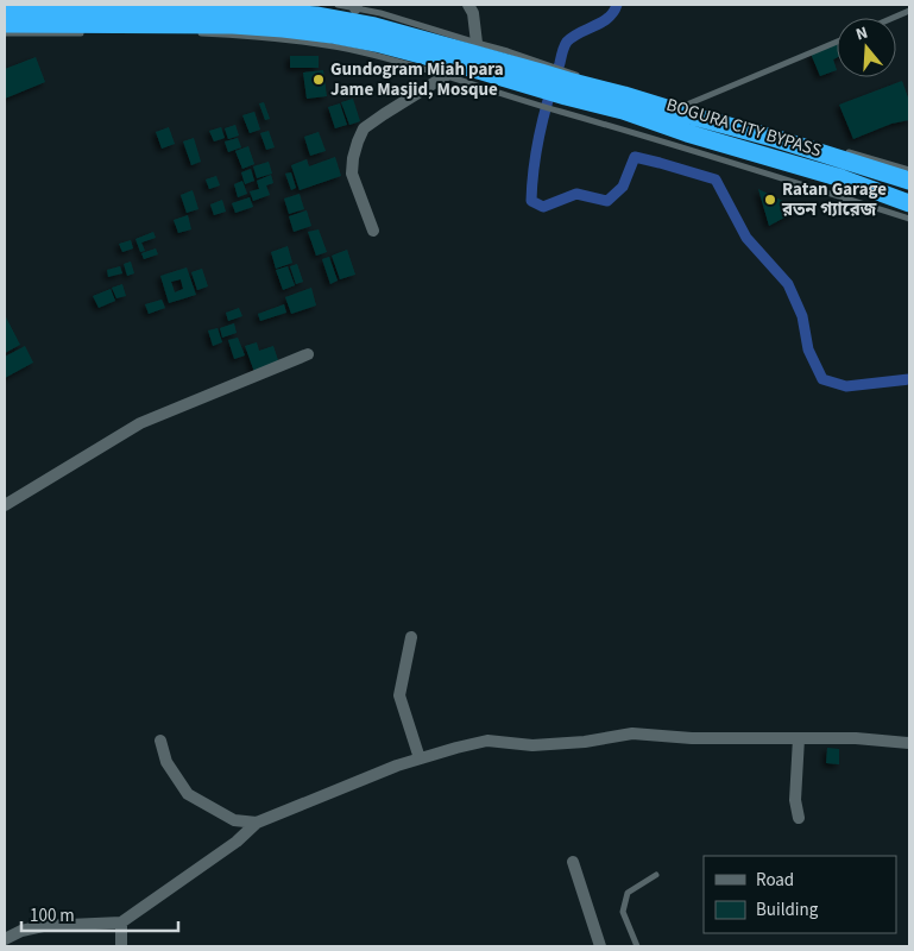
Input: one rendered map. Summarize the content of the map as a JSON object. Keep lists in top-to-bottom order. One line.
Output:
{"streets":{"highway":["BOGURA CITY BYPASS"]},"places":["Gundogram Miah para Jame Masjid, Mosque","Ratan Garage রতন গ্যারেজ"],"legend":["Road","Building"],"scale_bar":"100 m","north":"top"}
